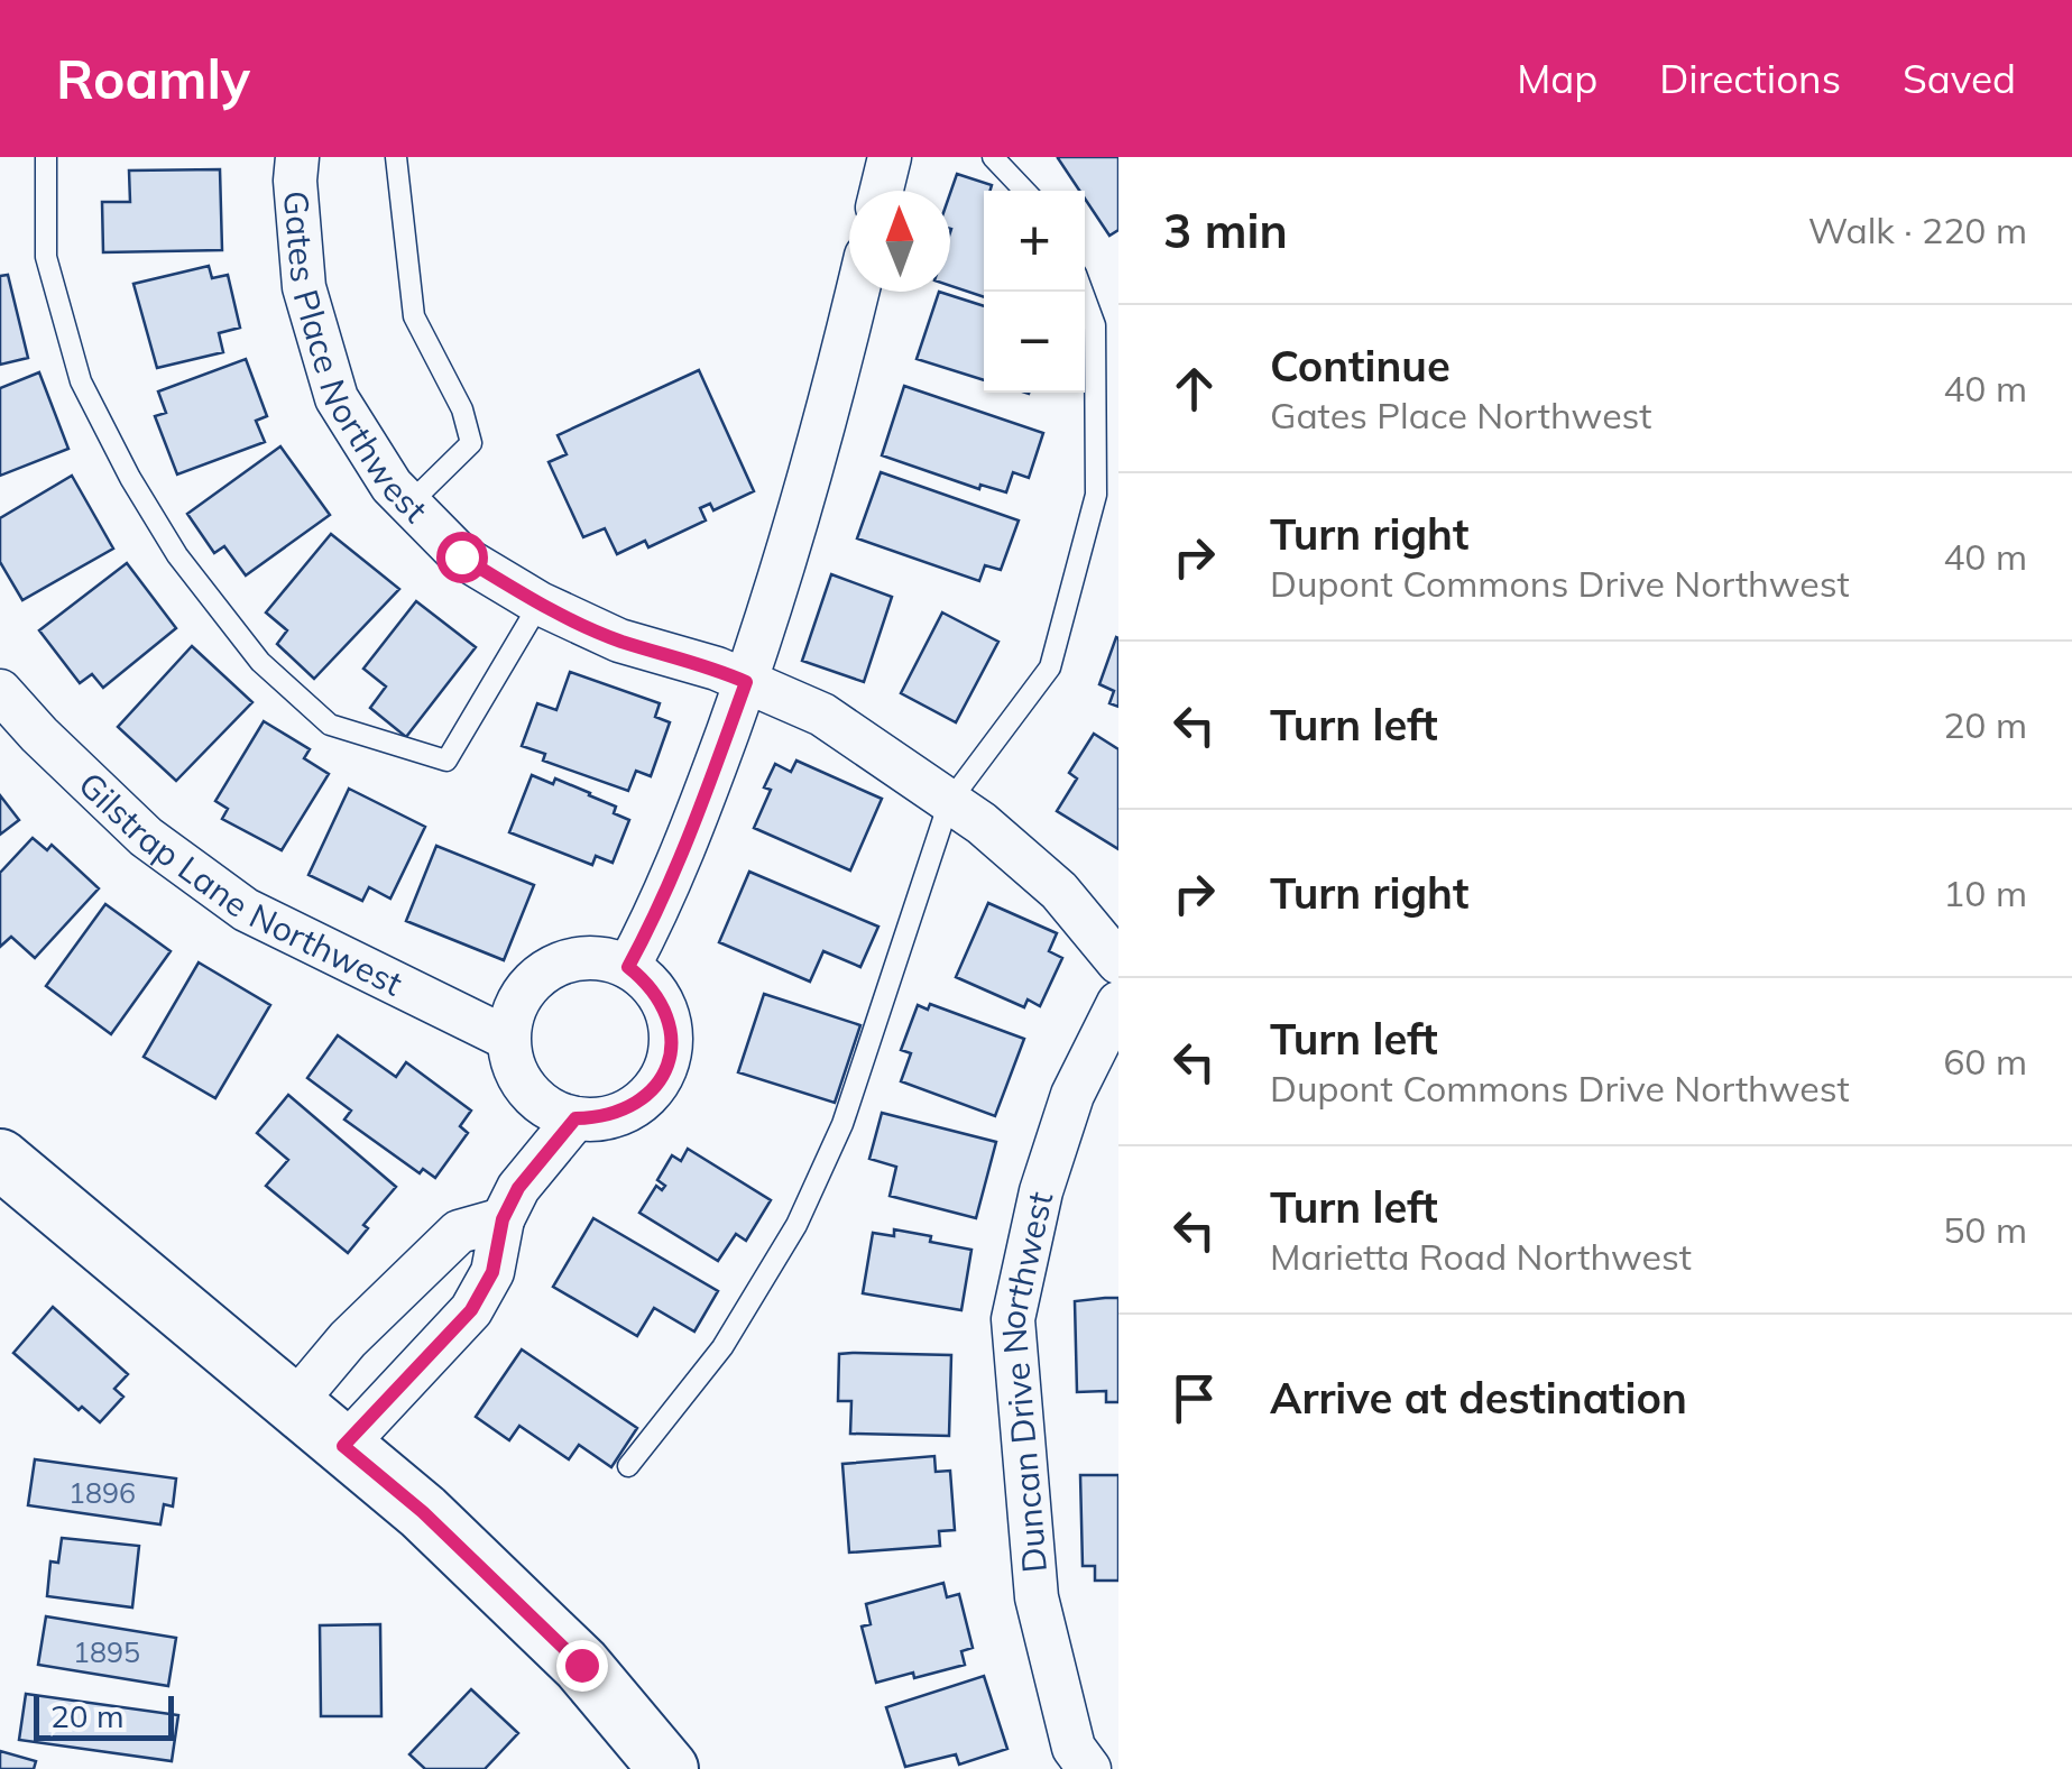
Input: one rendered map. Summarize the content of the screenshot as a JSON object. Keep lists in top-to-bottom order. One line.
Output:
{"streets":{"street":["Gates Place Northwest","Gilstrap Lane Northwest","Duncan Drive Northwest"]},"house_numbers":["1896","1895"],"scale_bar":"20 m","north":"top","page":{"header":"Roamly","nav":["Map","Directions","Saved"],"heading":["3 min","Walk · 220 m"],"map_buttons":["+","−"],"list":[["Continue","Gates Place Northwest","40 m"],["Turn right","Dupont Commons Drive Northwest","40 m"],["Turn left","20 m"],["Turn right","10 m"],["Turn left","Dupont Commons Drive Northwest","60 m"],["Turn left","Marietta Road Northwest","50 m"],"Arrive at destination"],"scale":"20 m"}}
